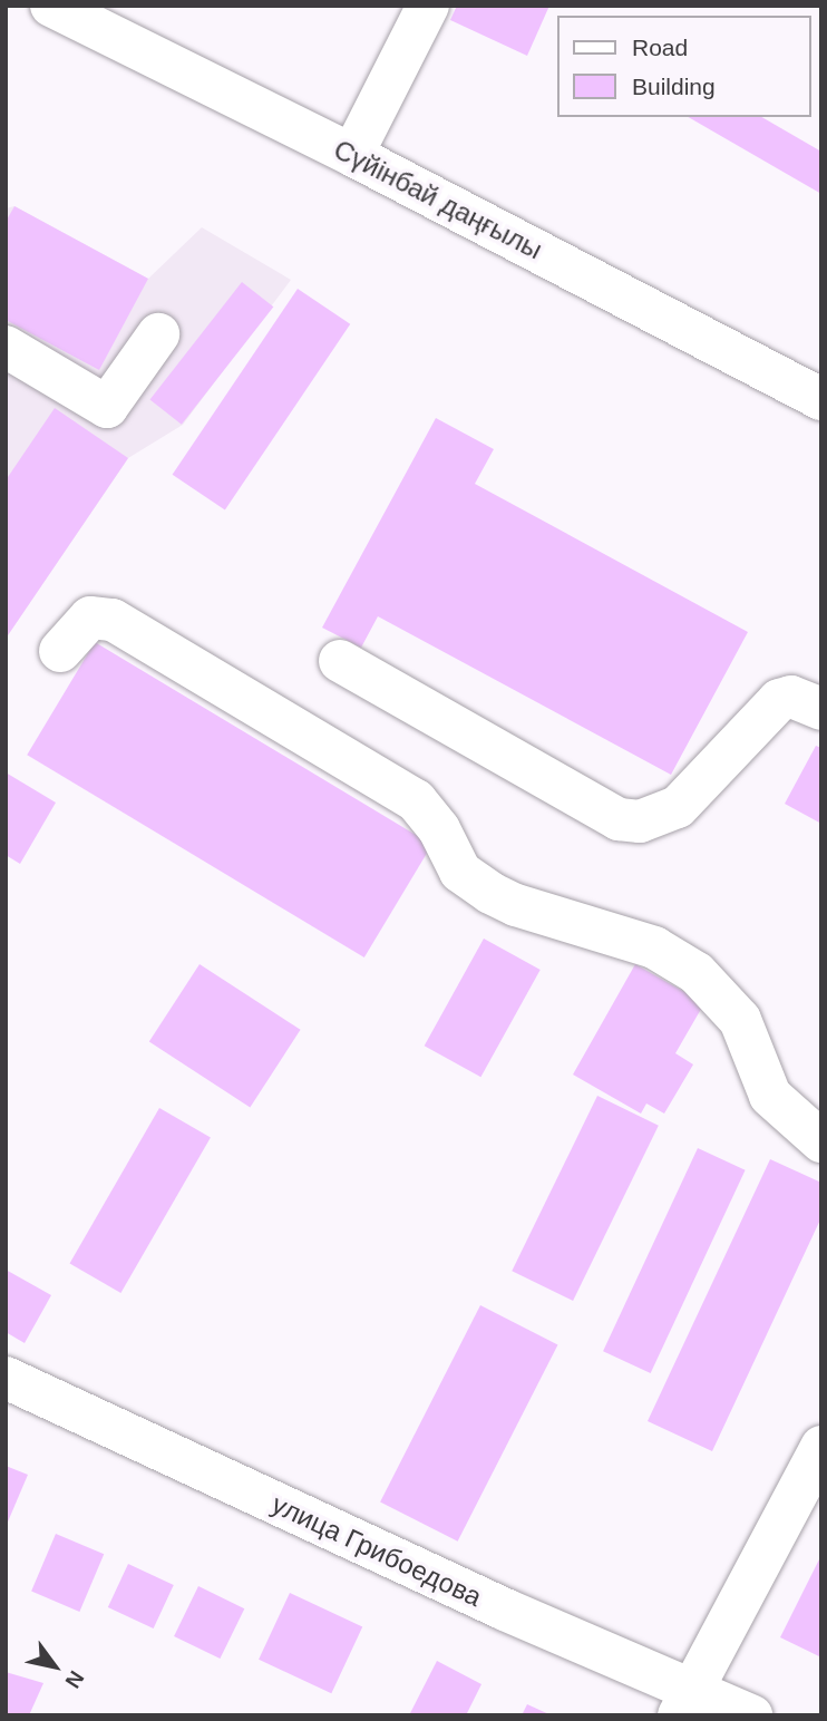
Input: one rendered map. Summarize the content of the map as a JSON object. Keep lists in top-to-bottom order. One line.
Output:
{"streets":{"street":["Сүйінбай даңғылы","улица Грибоедова"]},"legend":["Road","Building"],"north":"bottom right"}
